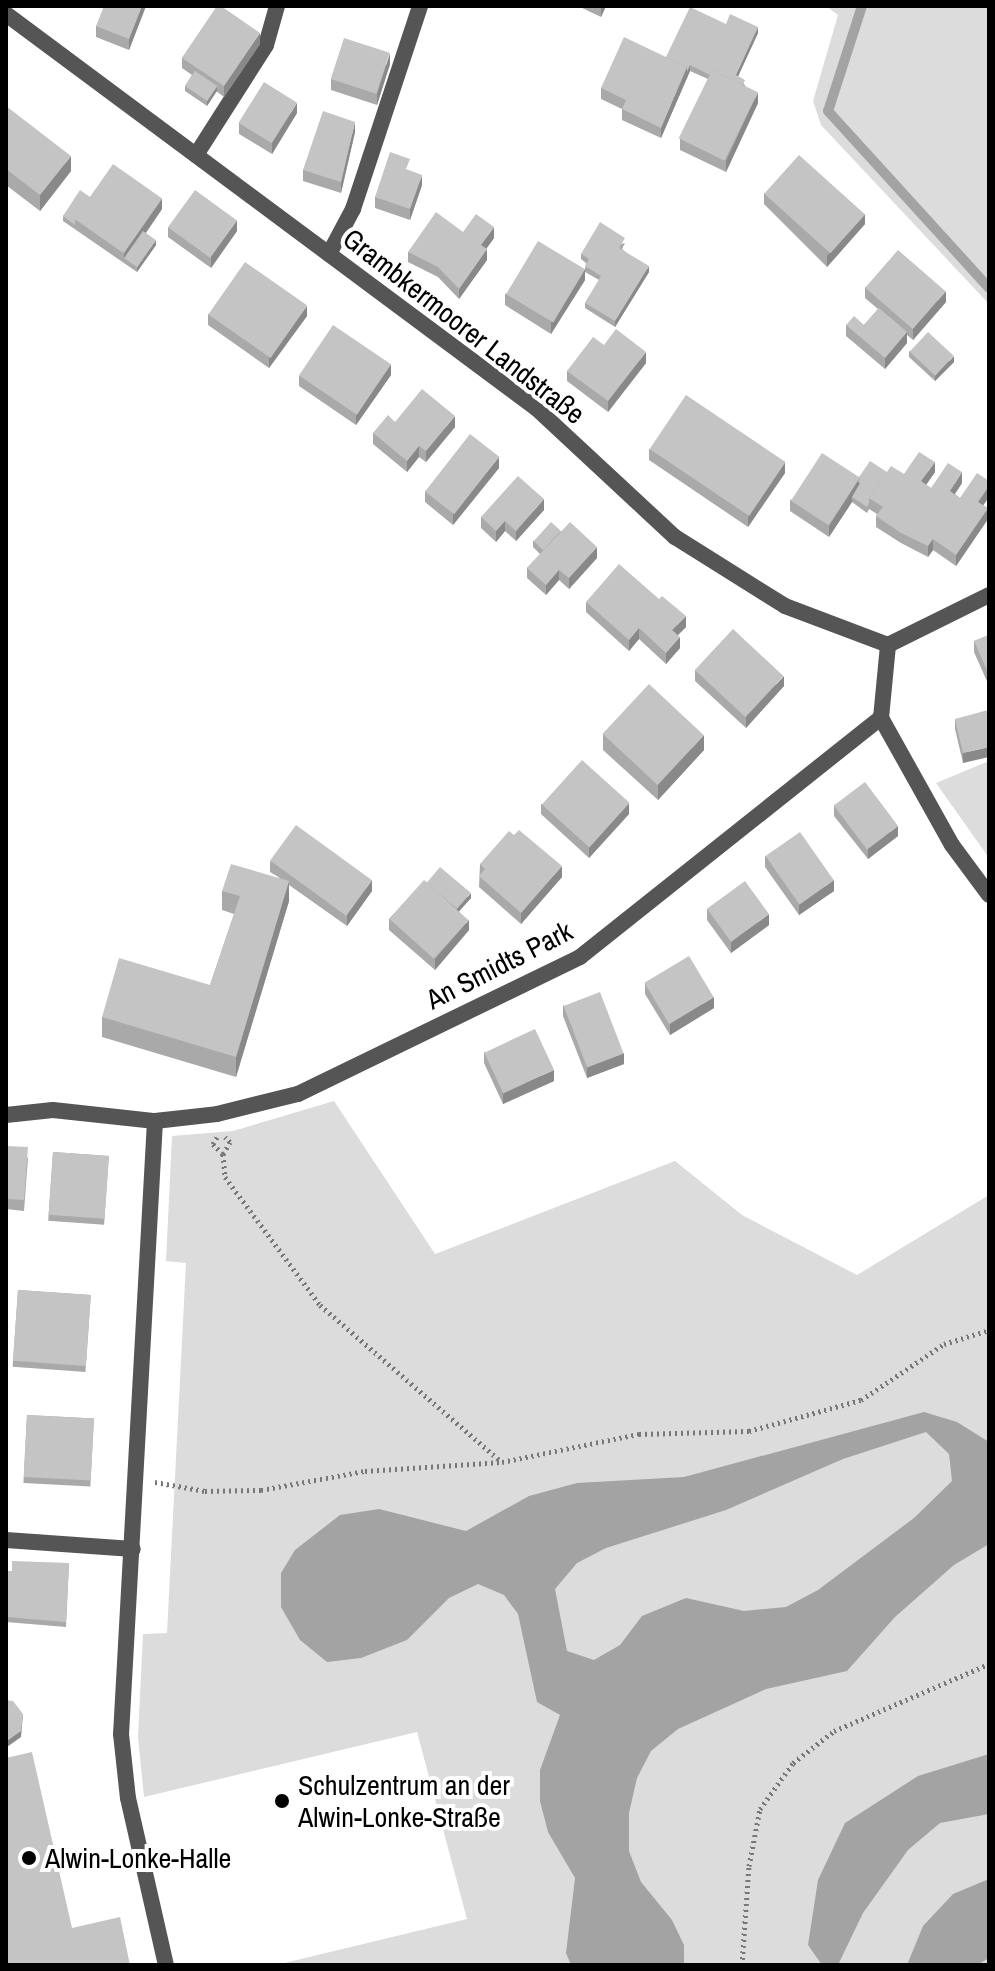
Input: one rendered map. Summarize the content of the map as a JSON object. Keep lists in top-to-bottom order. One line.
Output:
{"streets":{"street":["Grambkermoorer Landstraße","An Smidts Park"]},"places":["Schulzentrum an der Alwin-Lonke-Straße","Alwin-Lonke-Halle"]}
